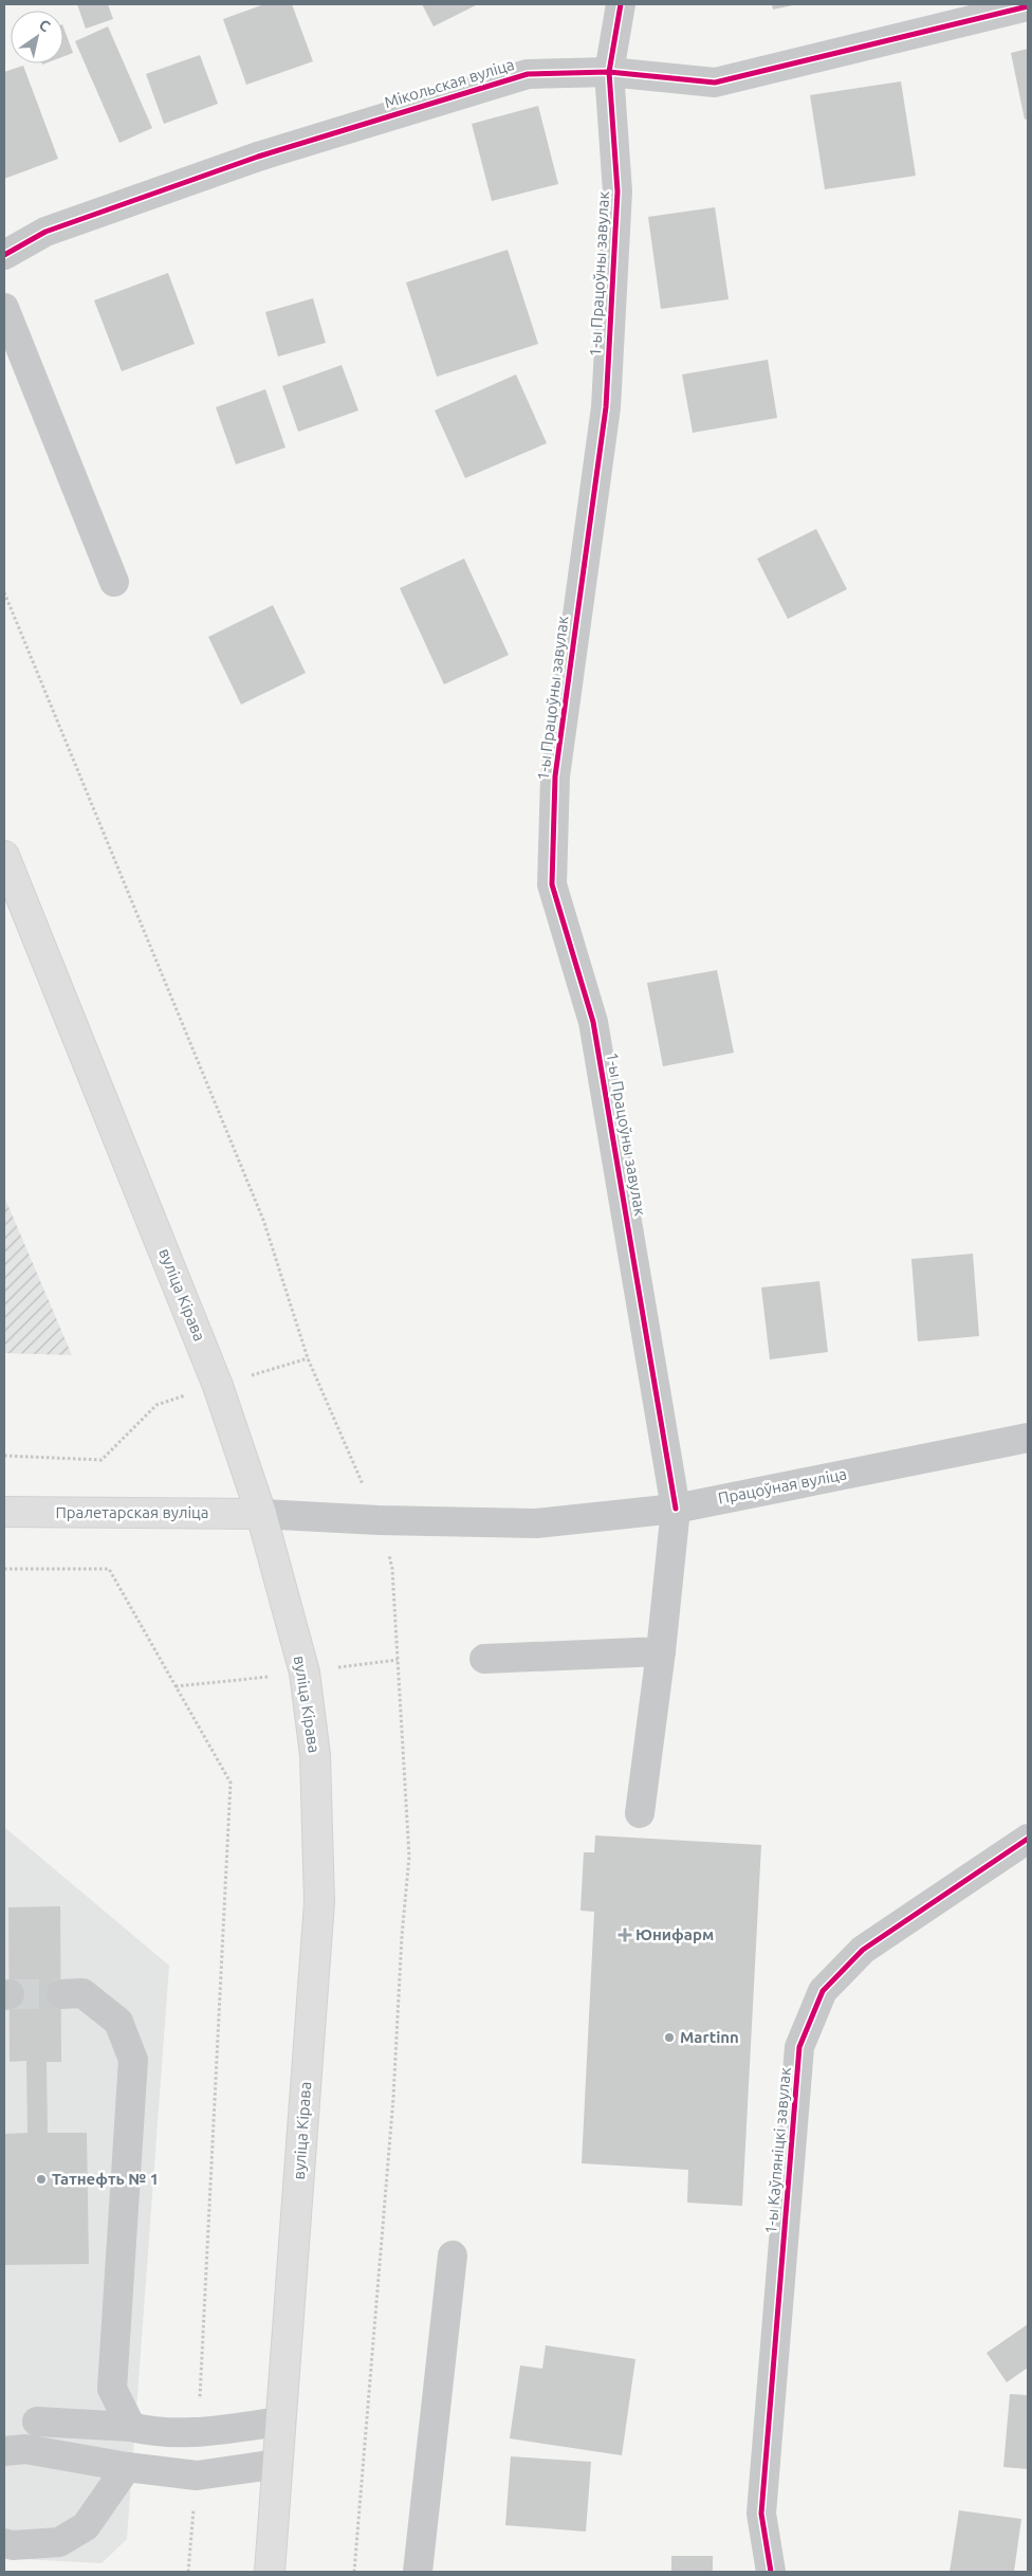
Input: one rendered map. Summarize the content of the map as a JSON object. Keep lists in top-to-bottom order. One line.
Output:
{"streets":{"main road":["вуліца Кірава","Пралетарская вуліца"],"street":["Мікольская вуліца","1-ы Працоўны завулак","Працоўная вуліца","1-ы Каўпяніцкі завулак"]},"crossings":[["Мікольская вуліца","1-ы Працоўны завулак"],["1-ы Працоўны завулак","Працоўная вуліца"],["вуліца Кірава","Працоўная вуліца"],["вуліца Кірава","Пралетарская вуліца"],["Працоўная вуліца","Пралетарская вуліца"]],"places":{"health":["Юнифарм"],"other":["Martinn","Татнефть № 1"]},"north":"top right"}
